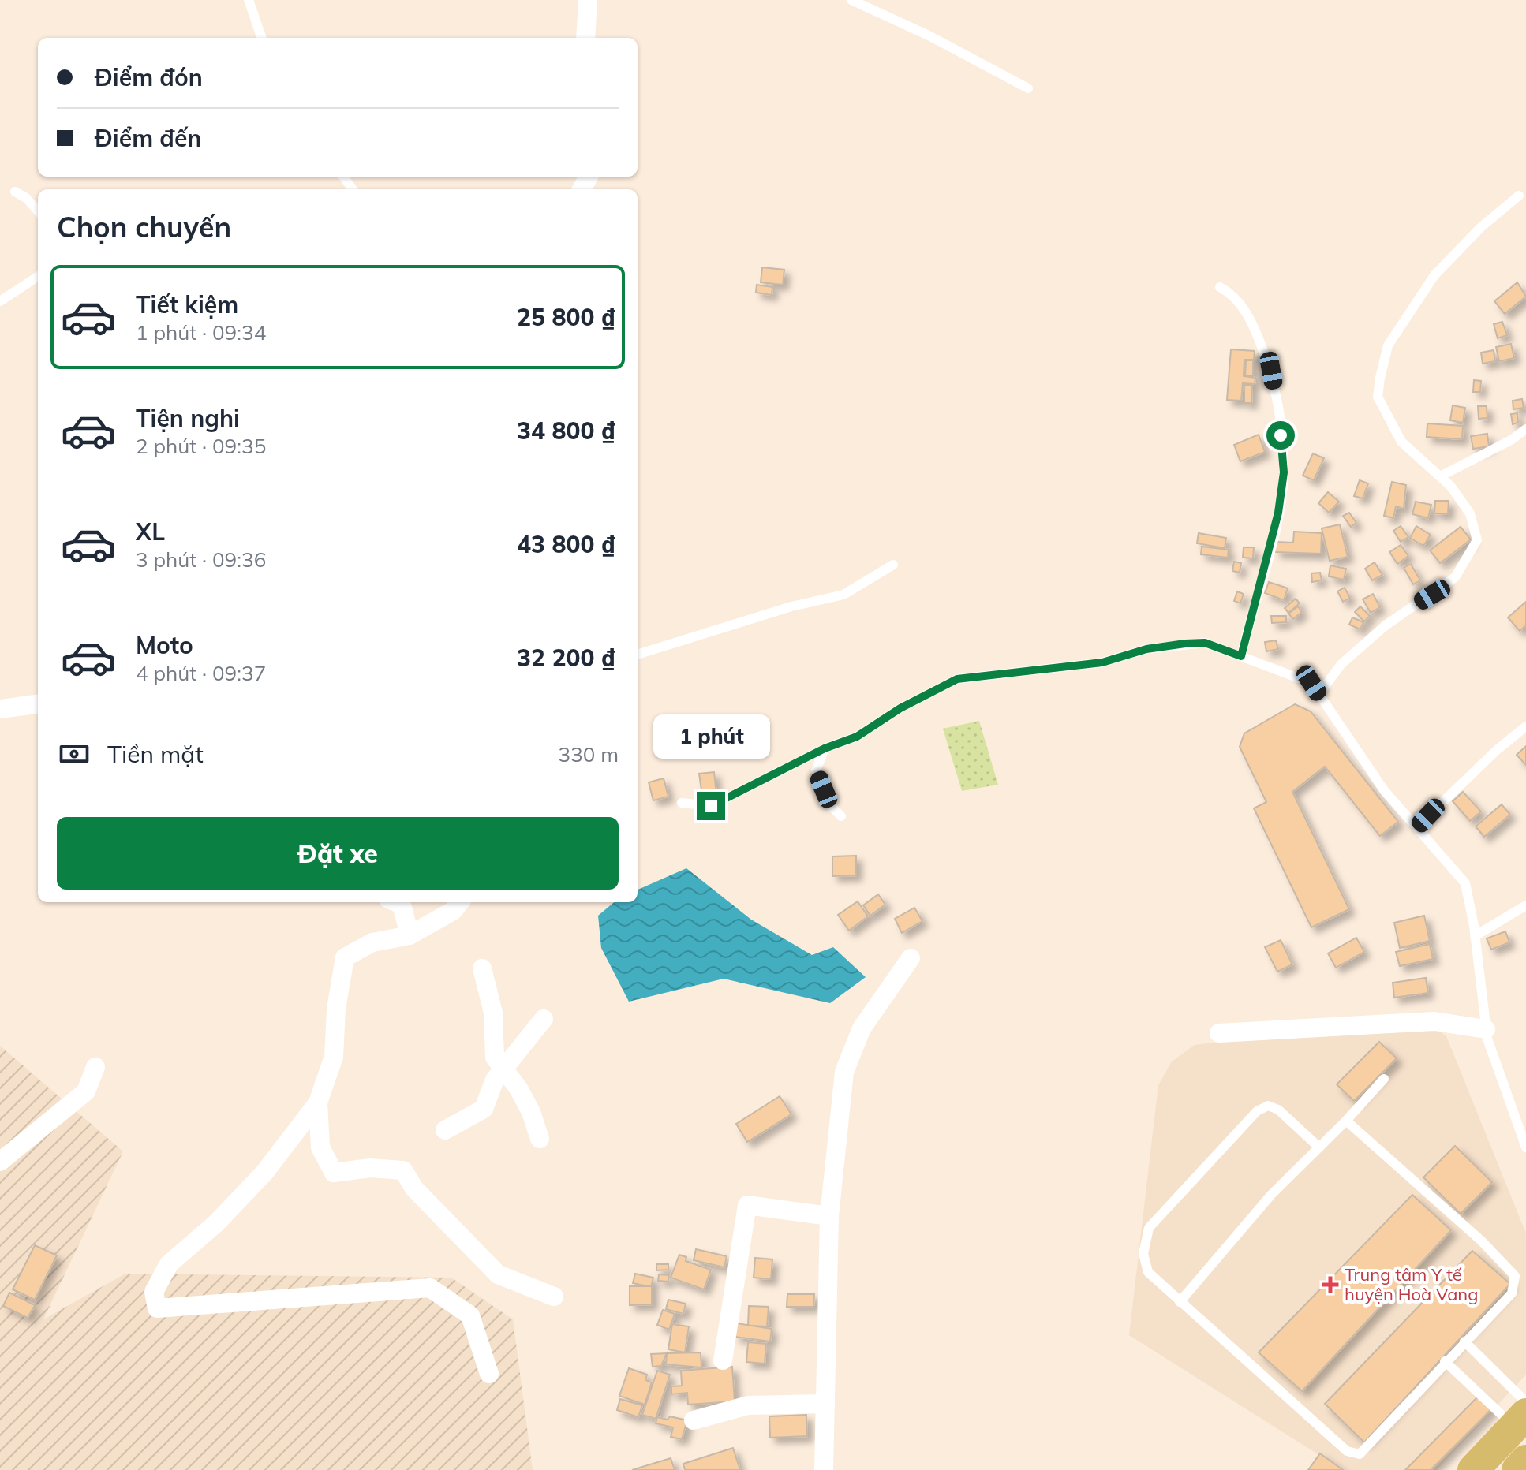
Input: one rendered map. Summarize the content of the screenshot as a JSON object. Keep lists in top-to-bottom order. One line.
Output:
{"places":{"health":["Trung tâm Y tế huyện Hoà Vang"]},"page":{"banner":["Điểm đón","Điểm đến"],"heading":"Chọn chuyến","list":[{"name":"Tiết kiệm","note":"1 phút · 09:34","value":"25 800 ₫"},{"name":"Tiện nghi","note":"2 phút · 09:35","value":"34 800 ₫"},{"name":"XL","note":"3 phút · 09:36","value":"43 800 ₫"},{"name":"Moto","note":"4 phút · 09:37","value":"32 200 ₫"}],"bubble":"1 phút","pay":["Tiền mặt","330 m"],"buttons":"Đặt xe"}}
